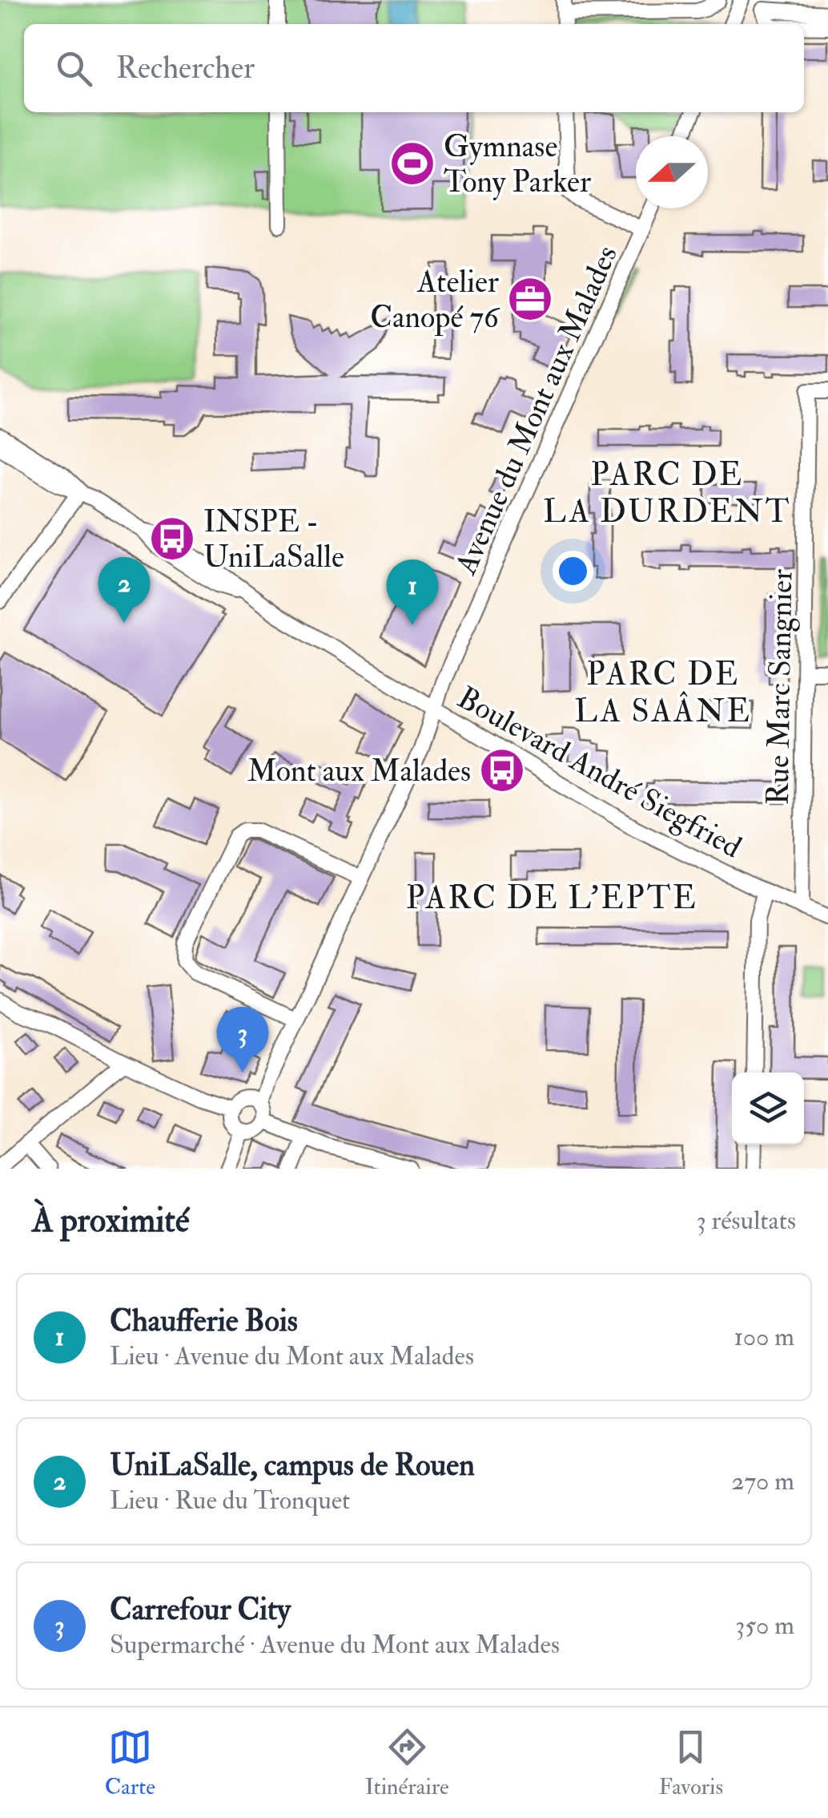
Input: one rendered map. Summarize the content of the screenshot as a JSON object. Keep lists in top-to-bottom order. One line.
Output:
{"streets":{"street":["Avenue du Mont aux Malades","Rue Marc Sangnier","Boulevard André Siegfried"]},"crossings":[["Avenue du Mont aux Malades","Boulevard André Siegfried"],["Rue Marc Sangnier","Boulevard André Siegfried"]],"districts":["PARC DE LA DURDENT","PARC DE LA SAÂNE","PARC DE L'EPTE"],"places":{"sports":["Gymnase Tony Parker"],"office":["Atelier Canopé 76"],"bus stop":["INSPE - UniLaSalle","Mont aux Malades"]},"north":"left","page":{"search":"Rechercher","pins":["2","1","3"],"heading":["À proximité","3 résultats"],"list":[{"mark":"1","name":"Chaufferie Bois","note":"Lieu · Avenue du Mont aux Malades","value":"100 m"},{"mark":"2","name":"UniLaSalle, campus de Rouen","note":"Lieu · Rue du Tronquet","value":"270 m"},{"mark":"3","name":"Carrefour City","note":"Supermarché · Avenue du Mont aux Malades","value":"350 m"}],"nav":["Carte","Itinéraire","Favoris"]}}
